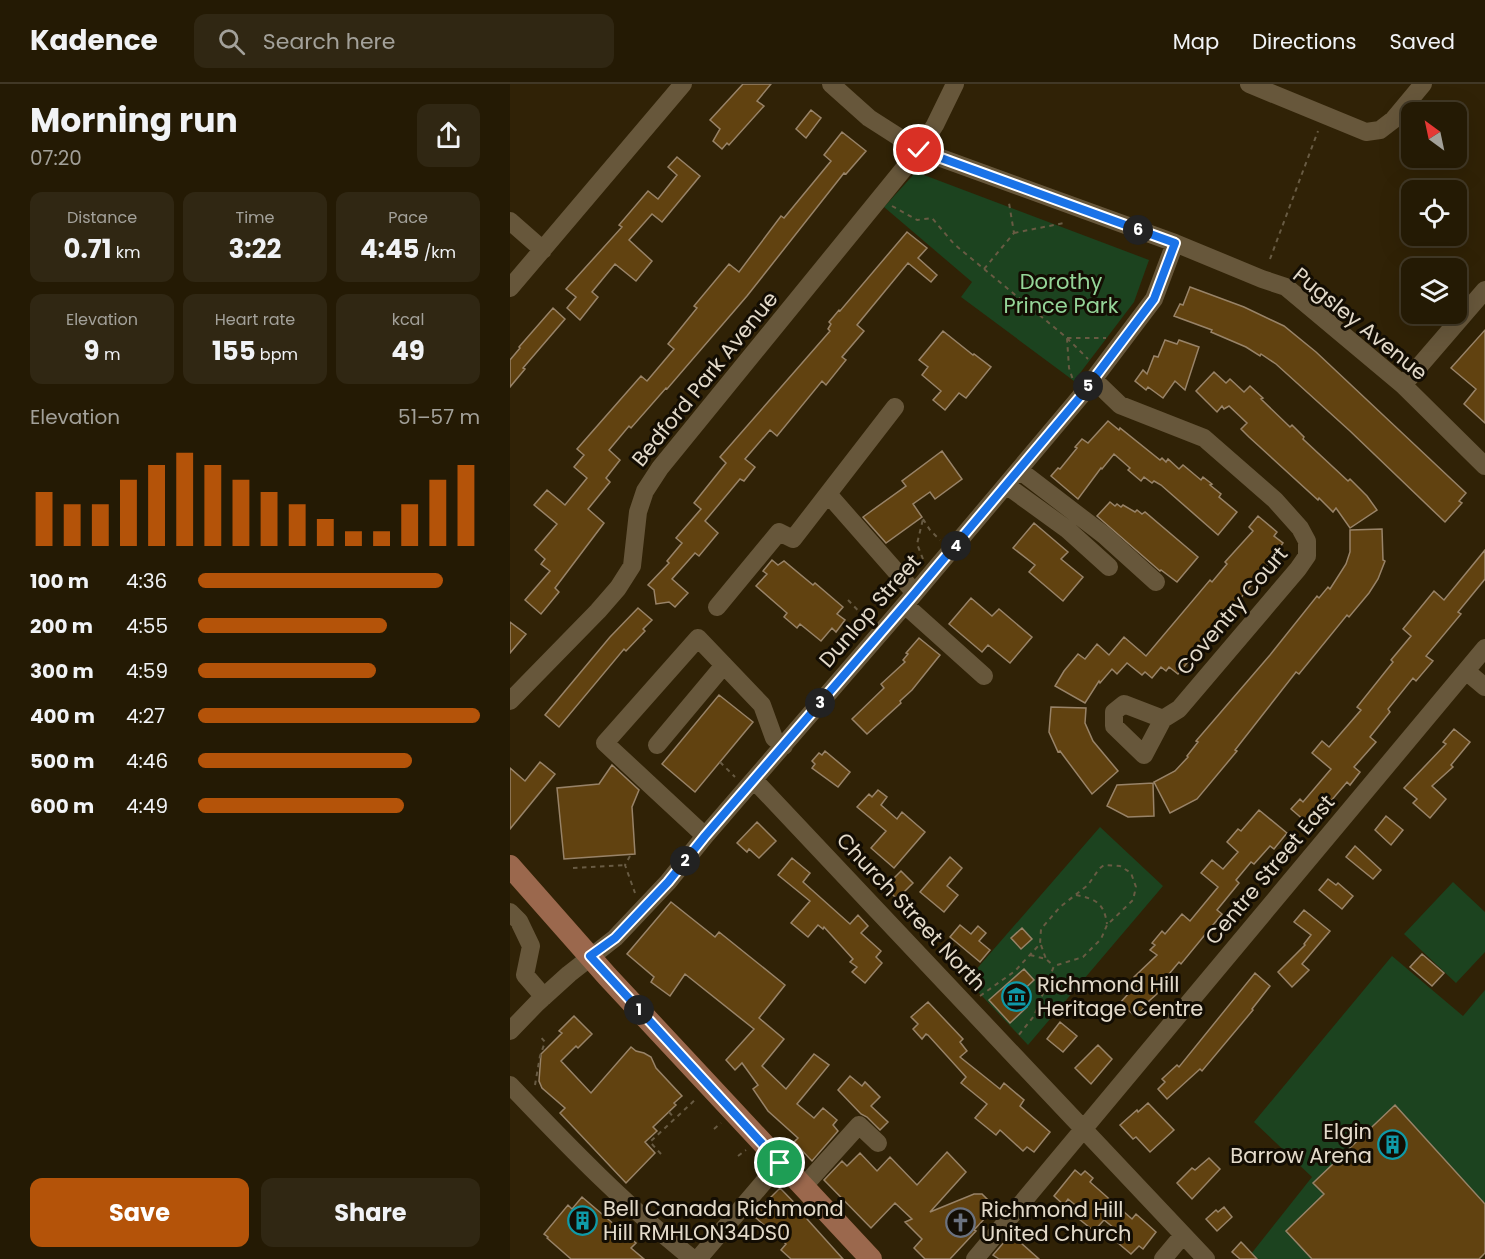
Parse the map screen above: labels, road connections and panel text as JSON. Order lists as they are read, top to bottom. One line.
{"streets":{"street":["Pugsley Avenue","Bedford Park Avenue","Dunlop Street","Coventry Court","Centre Street East","Church Street North"]},"crossings":[["Pugsley Avenue","Bedford Park Avenue"],["Pugsley Avenue","Dunlop Street"],["Dunlop Street","Coventry Court"],["Dunlop Street","Church Street North"],["Centre Street East","Church Street North"]],"parks":["Dorothy Prince Park"],"places":{"museum":["Richmond Hill Heritage Centre"],"building":["Elgin Barrow Arena","Bell Canada Richmond Hill RMHLON34DS0"],"church":["Richmond Hill United Church"]},"north":"top left","page":{"header":"Kadence","search":"Search here","nav":["Map","Directions","Saved"],"heading":["Morning run","07:20"],"stats":[["Distance","0.71 km"],["Time","3:22"],["Pace","4:45 /km"],["Elevation","9 m"],["Heart rate","155 bpm"],["kcal","49"]],"pins":["6","5","4","3","2","1"],"chart":["Elevation","51–57 m"],"list":[{"name":"100 m","note":"4:36"},{"name":"200 m","note":"4:55"},{"name":"300 m","note":"4:59"},{"name":"400 m","note":"4:27"},{"name":"500 m","note":"4:46"},{"name":"600 m","note":"4:49"}],"buttons":["Save","Share"]}}
